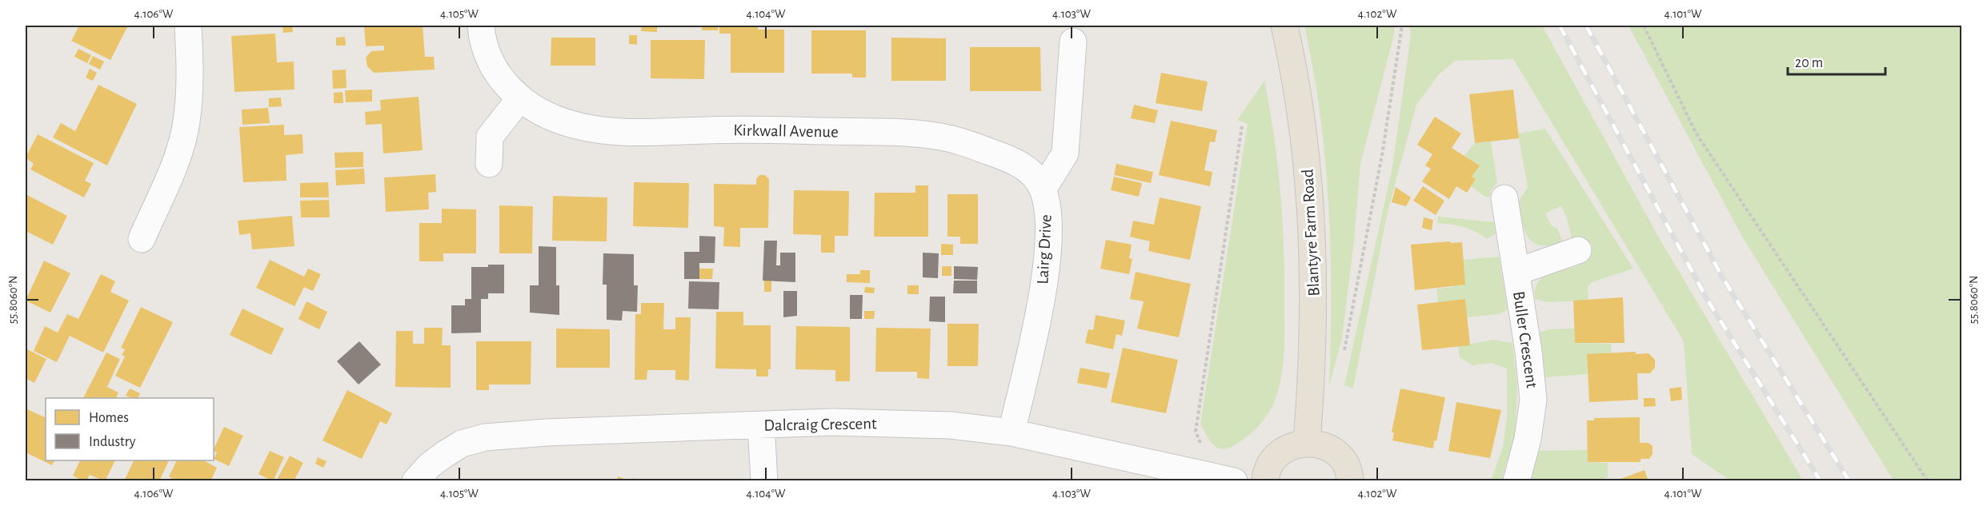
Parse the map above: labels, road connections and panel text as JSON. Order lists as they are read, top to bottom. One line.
{"streets":{"main road":["Blantyre Farm Road"],"street":["Kirkwall Avenue","Lairg Drive","Buller Crescent","Dalcraig Crescent"]},"crossings":[["Kirkwall Avenue","Lairg Drive"],["Lairg Drive","Dalcraig Crescent"]],"legend":["Homes","Industry"],"scale_bar":"20 m","coordinates":["4.106°W","4.105°W","4.104°W","4.103°W","4.102°W","4.101°W","55.8060°N"]}
